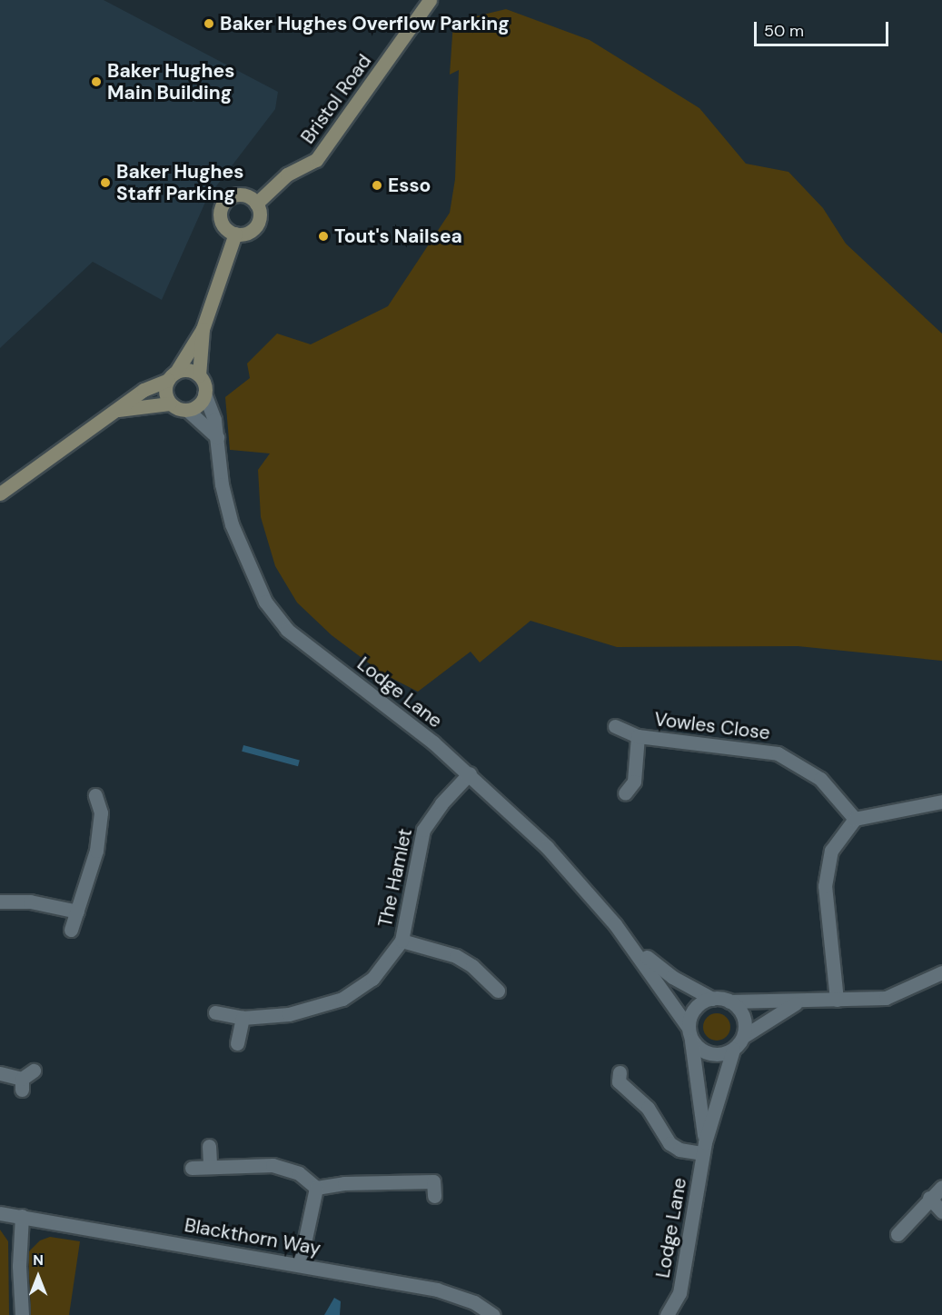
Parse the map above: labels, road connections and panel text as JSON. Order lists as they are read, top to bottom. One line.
{"streets":{"main road":["Bristol Road"],"street":["Lodge Lane","Vowles Close","The Hamlet","Blackthorn Way"]},"crossings":[["Lodge Lane","The Hamlet"]],"places":["Baker Hughes Overflow Parking","Baker Hughes Main Building","Baker Hughes Staff Parking","Esso","Tout's Nailsea"],"scale_bar":"50 m","north":"top"}
